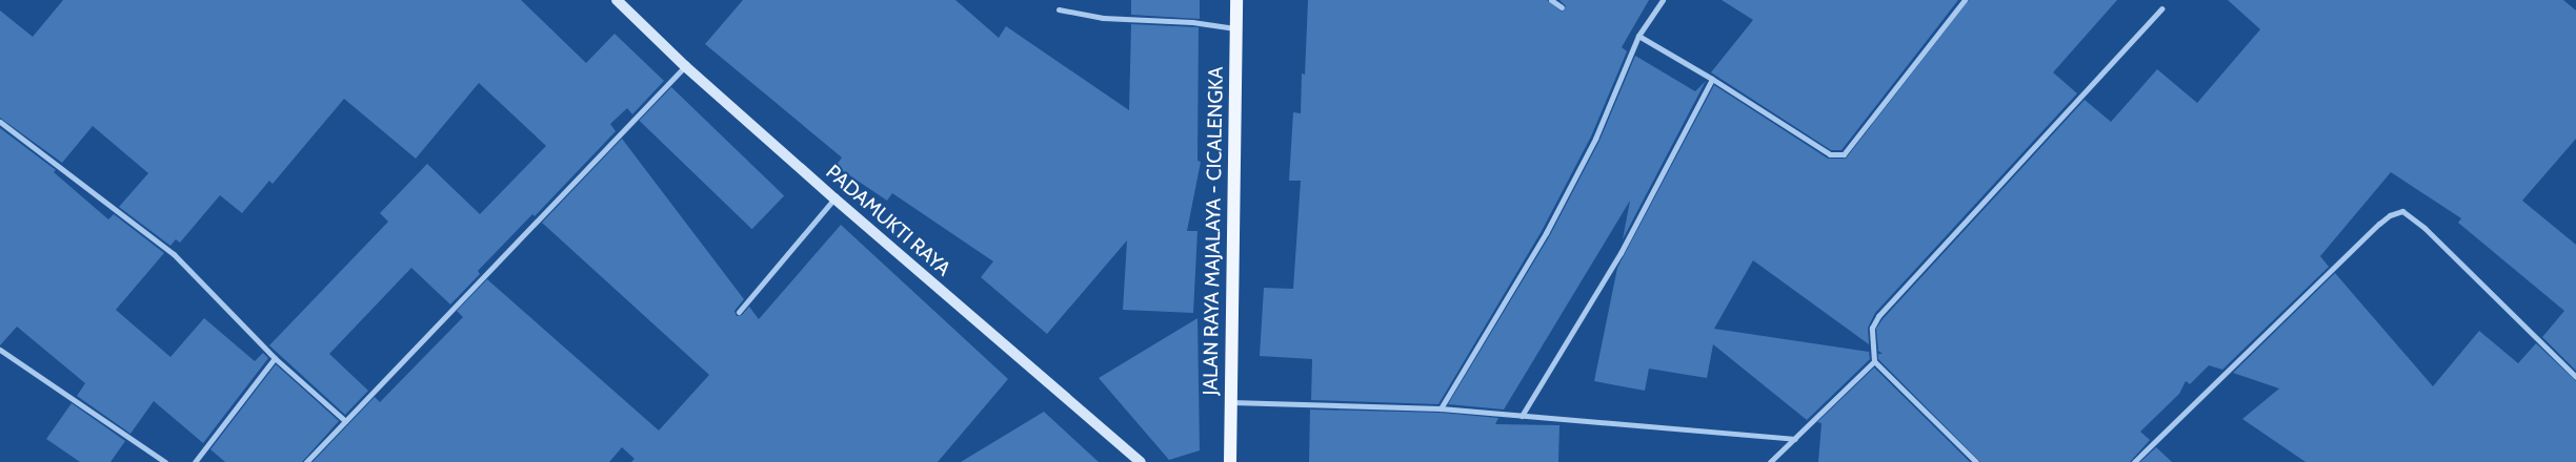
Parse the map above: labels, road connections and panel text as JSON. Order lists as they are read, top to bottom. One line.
{"streets":{"main road":["JALAN RAYA MAJALAYA - CICALENGKA"],"street":["PADAMUKTI RAYA"]}}
